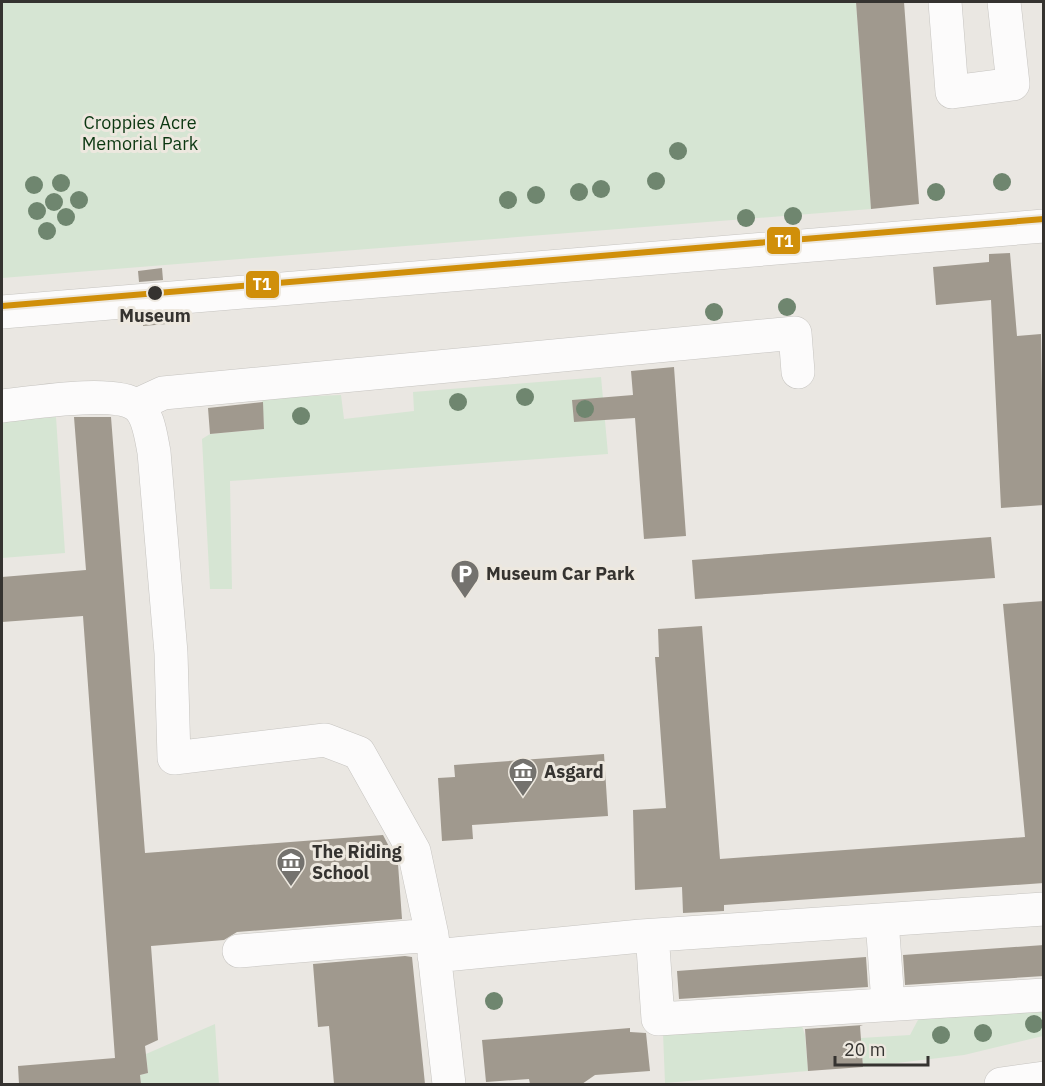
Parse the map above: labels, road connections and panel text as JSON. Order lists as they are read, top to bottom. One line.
{"parks":["Croppies Acre Memorial Park"],"places":{"other":["Museum"],"parking":["Museum Car Park"],"museum":["Asgard","The Riding School"]},"lines":["transit line T1"],"scale_bar":"20 m"}
